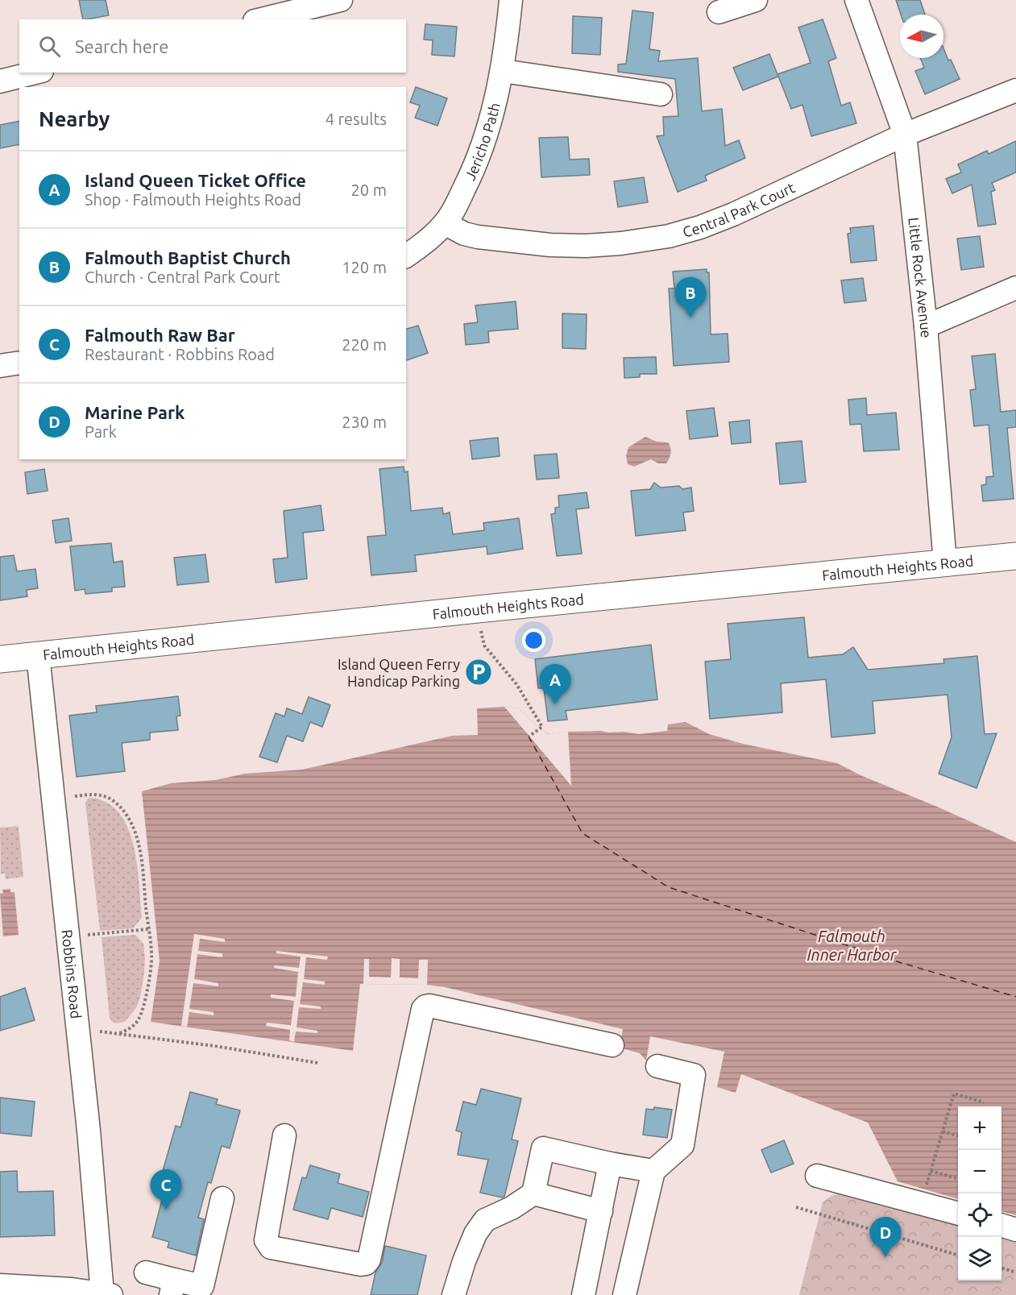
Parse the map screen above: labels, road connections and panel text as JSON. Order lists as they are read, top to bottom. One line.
{"streets":{"main road":["Falmouth Heights Road"],"street":["Jericho Path","Central Park Court","Little Rock Avenue","Robbins Road"]},"crossings":[["Jericho Path","Central Park Court"],["Central Park Court","Little Rock Avenue"],["Little Rock Avenue","Falmouth Heights Road"],["Falmouth Heights Road","Robbins Road"]],"water":["Falmouth Inner Harbor"],"places":{"parking":["Island Queen Ferry Handicap Parking"]},"north":"left","page":{"search":"Search here","heading":["Nearby","4 results"],"list":[{"mark":"A","name":"Island Queen Ticket Office","note":"Shop · Falmouth Heights Road","value":"20 m"},{"mark":"B","name":"Falmouth Baptist Church","note":"Church · Central Park Court","value":"120 m"},{"mark":"C","name":"Falmouth Raw Bar","note":"Restaurant · Robbins Road","value":"220 m"},{"mark":"D","name":"Marine Park","note":"Park","value":"230 m"}],"pins":["B","A","C","D"],"map_buttons":["+","−"]}}
